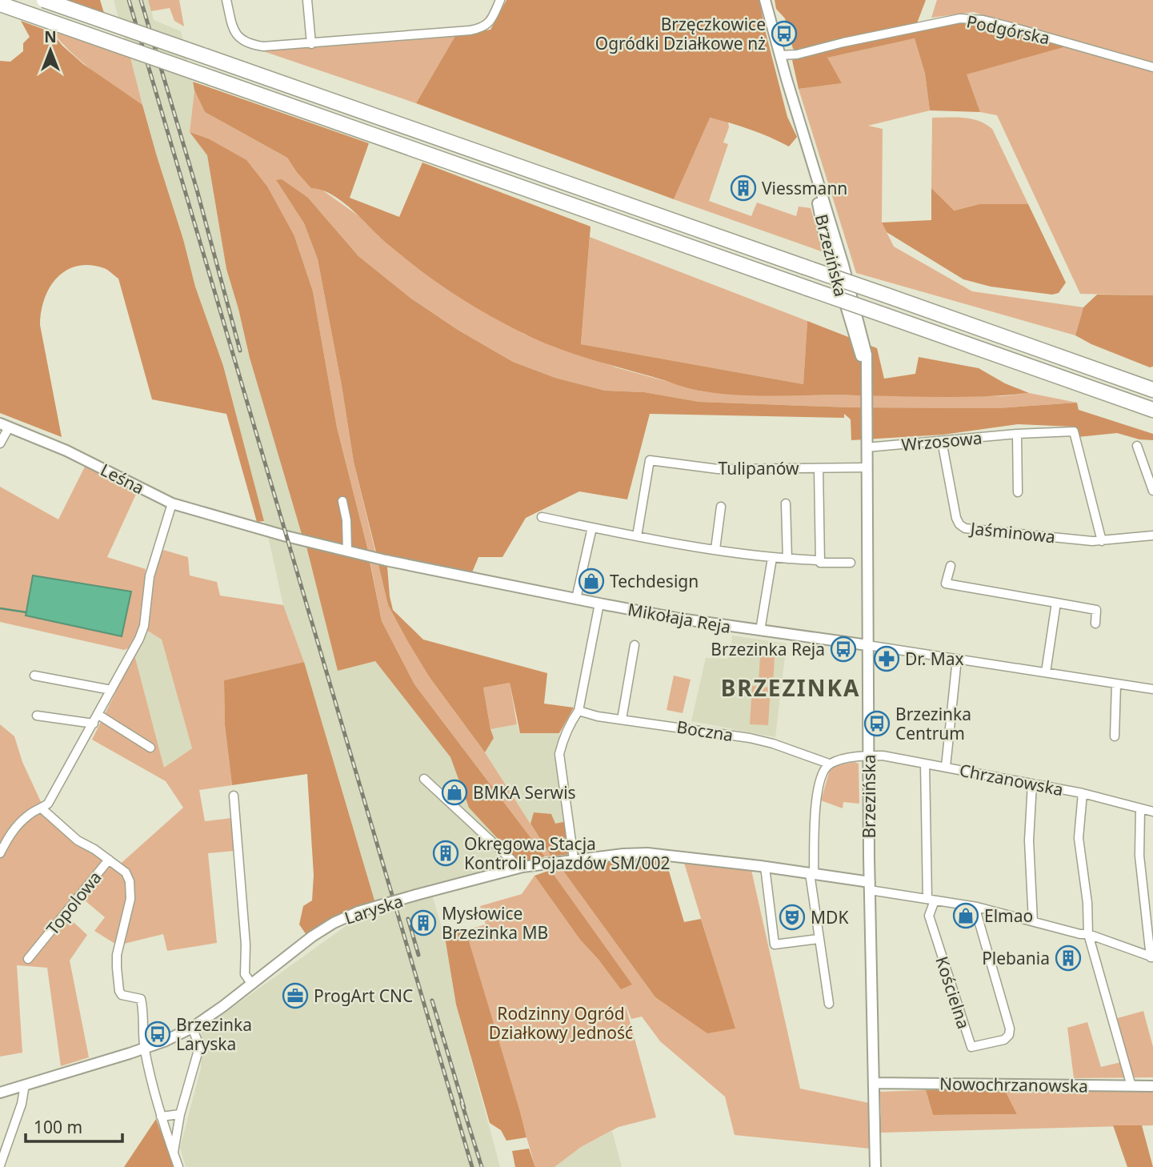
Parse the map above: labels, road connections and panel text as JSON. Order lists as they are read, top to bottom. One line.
{"streets":{"street":["Podgórska","Brzezińska","Wrzosowa","Tulipanów","Leśna","Jaśminowa","Mikołaja Reja","Boczna","Chrzanowska","Topolowa","Laryska","Kościelna","Nowochrzanowska"]},"crossings":[["Podgórska","Brzezińska"],["Brzezińska","Wrzosowa"],["Brzezińska","Tulipanów"],["Brzezińska","Mikołaja Reja"],["Brzezińska","Chrzanowska"],["Brzezińska","Laryska"],["Brzezińska","Nowochrzanowska"],["Wrzosowa","Jaśminowa"],["Leśna","Mikołaja Reja"],["Mikołaja Reja","Boczna"],["Boczna","Chrzanowska"]],"districts":["BRZEZINKA"],"parks":["Rodzinny Ogród Działkowy Jedność"],"places":{"bus stop":["Brzęczkowice Ogródki Działkowe nż","Brzezinka Reja","Brzezinka Centrum","Brzezinka Laryska"],"building":["Viessmann","Okręgowa Stacja Kontroli Pojazdów SM/002","Mysłowice Brzezinka MB","Plebania"],"shop":["Techdesign","BMKA Serwis","Elmao"],"pharmacy":["Dr. Max"],"theatre":["MDK"],"office":["ProgArt CNC"]},"scale_bar":"100 m","north":"top"}
